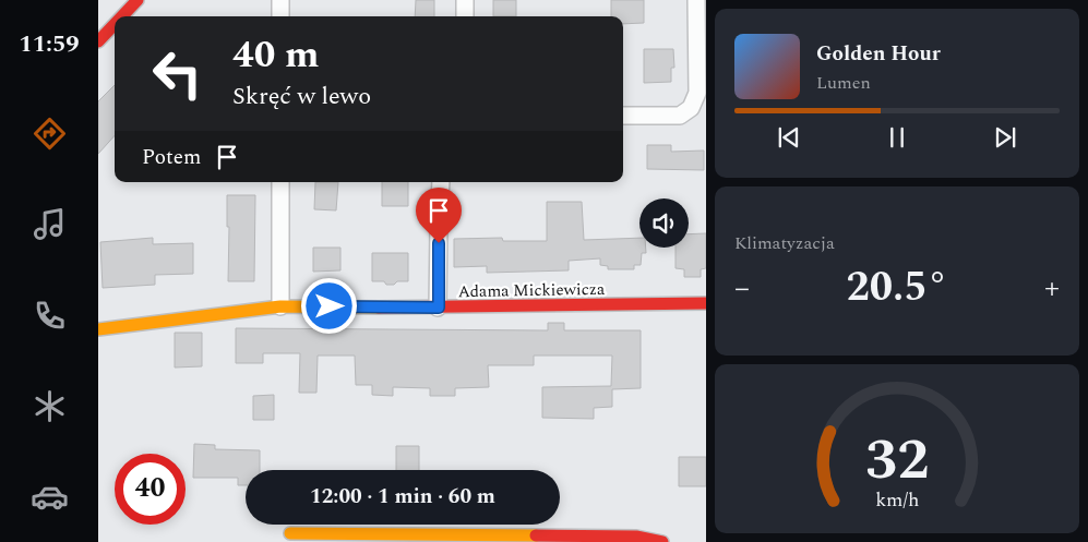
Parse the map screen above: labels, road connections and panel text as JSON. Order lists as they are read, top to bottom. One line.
{"streets":{"street":["Adama Mickiewicza"]},"page":{"tabs":"11:59","turn":["40 m","Skręć w lewo"],"song":["Golden Hour","Lumen"],"then":"Potem","tile":"Klimatyzacja","heat":["−","20.5°","+"],"limit":"40","trip":"12:00 · 1 min · 60 m","gauge":["32","km/h"]}}
